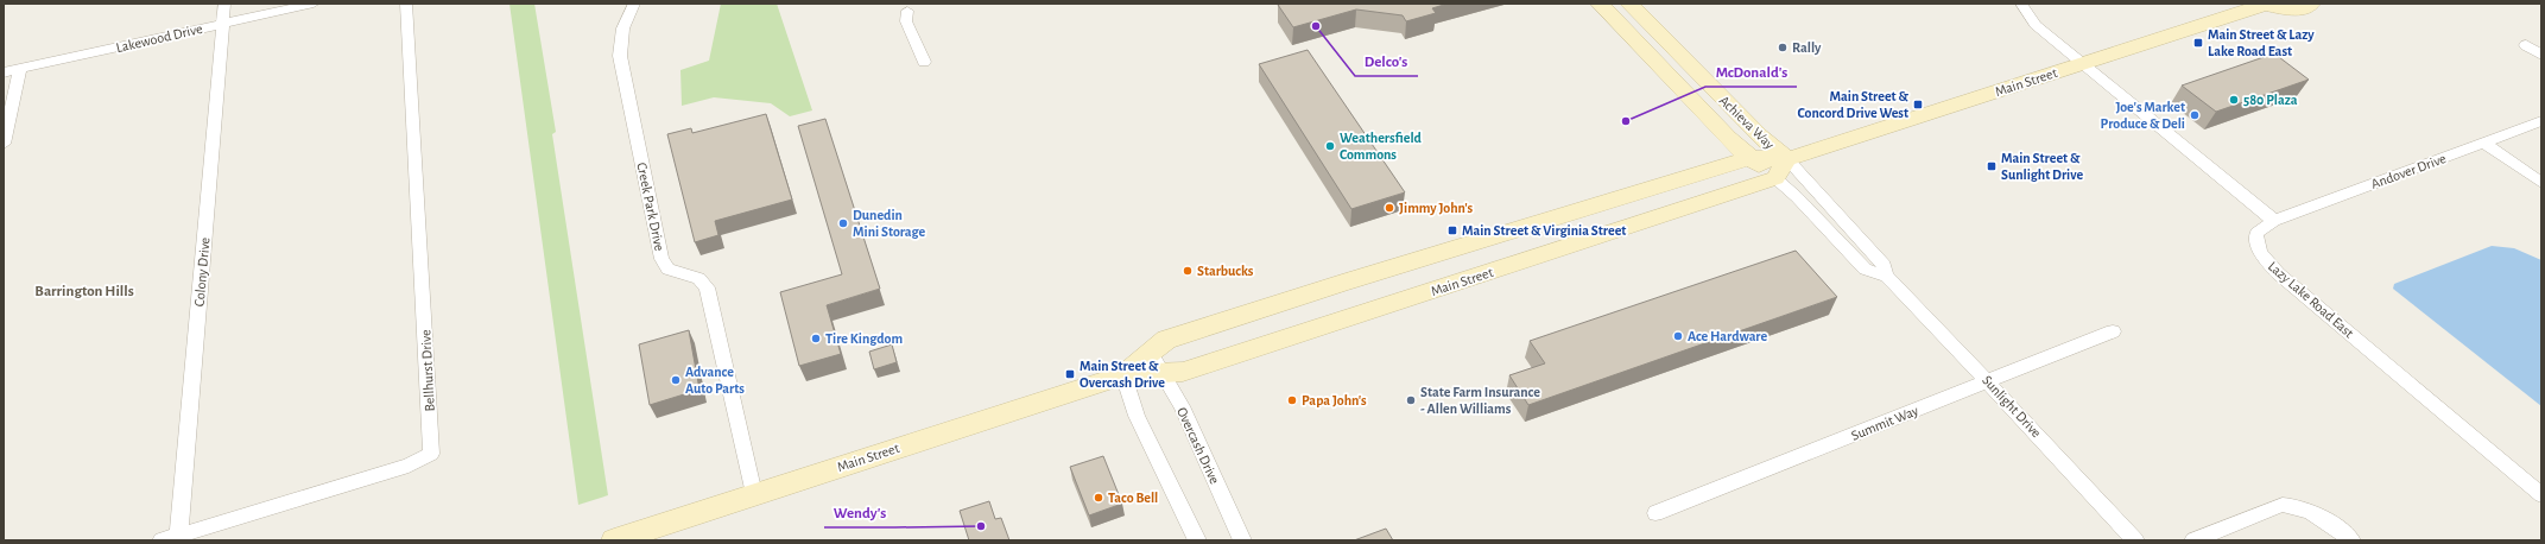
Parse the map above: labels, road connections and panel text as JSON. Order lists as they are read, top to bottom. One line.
{"streets":{"main road":["Main Street","Achieva Way"],"street":["Lakewood Drive","Andover Drive","Creek Park Drive","Colony Drive","Lazy Lake Road East","Bellhurst Drive","Sunlight Drive","Summit Way","Overcash Drive"]},"crossings":[["Lakewood Drive","Colony Drive"],["Main Street","Achieva Way"],["Main Street","Creek Park Drive"],["Main Street","Sunlight Drive"],["Main Street","Overcash Drive"],["Achieva Way","Sunlight Drive"],["Andover Drive","Lazy Lake Road East"],["Colony Drive","Bellhurst Drive"],["Sunlight Drive","Summit Way"]],"districts":["Barrington Hills"],"places":{"other":["Delco's","Rally","580 Plaza","Joe's Market Produce & Deli","McDonald's","Weathersfield Commons","Jimmy John's","Dunedin Mini Storage","Starbucks","Ace Hardware","Tire Kingdom","Advance Auto Parts","Papa John's","State Farm Insurance - Allen Williams","Taco Bell","Wendy's"],"transit":["Main Street & Lazy Lake Road East","Main Street & Concord Drive West","Main Street & Sunlight Drive","Main Street & Virginia Street","Main Street & Overcash Drive"]}}
